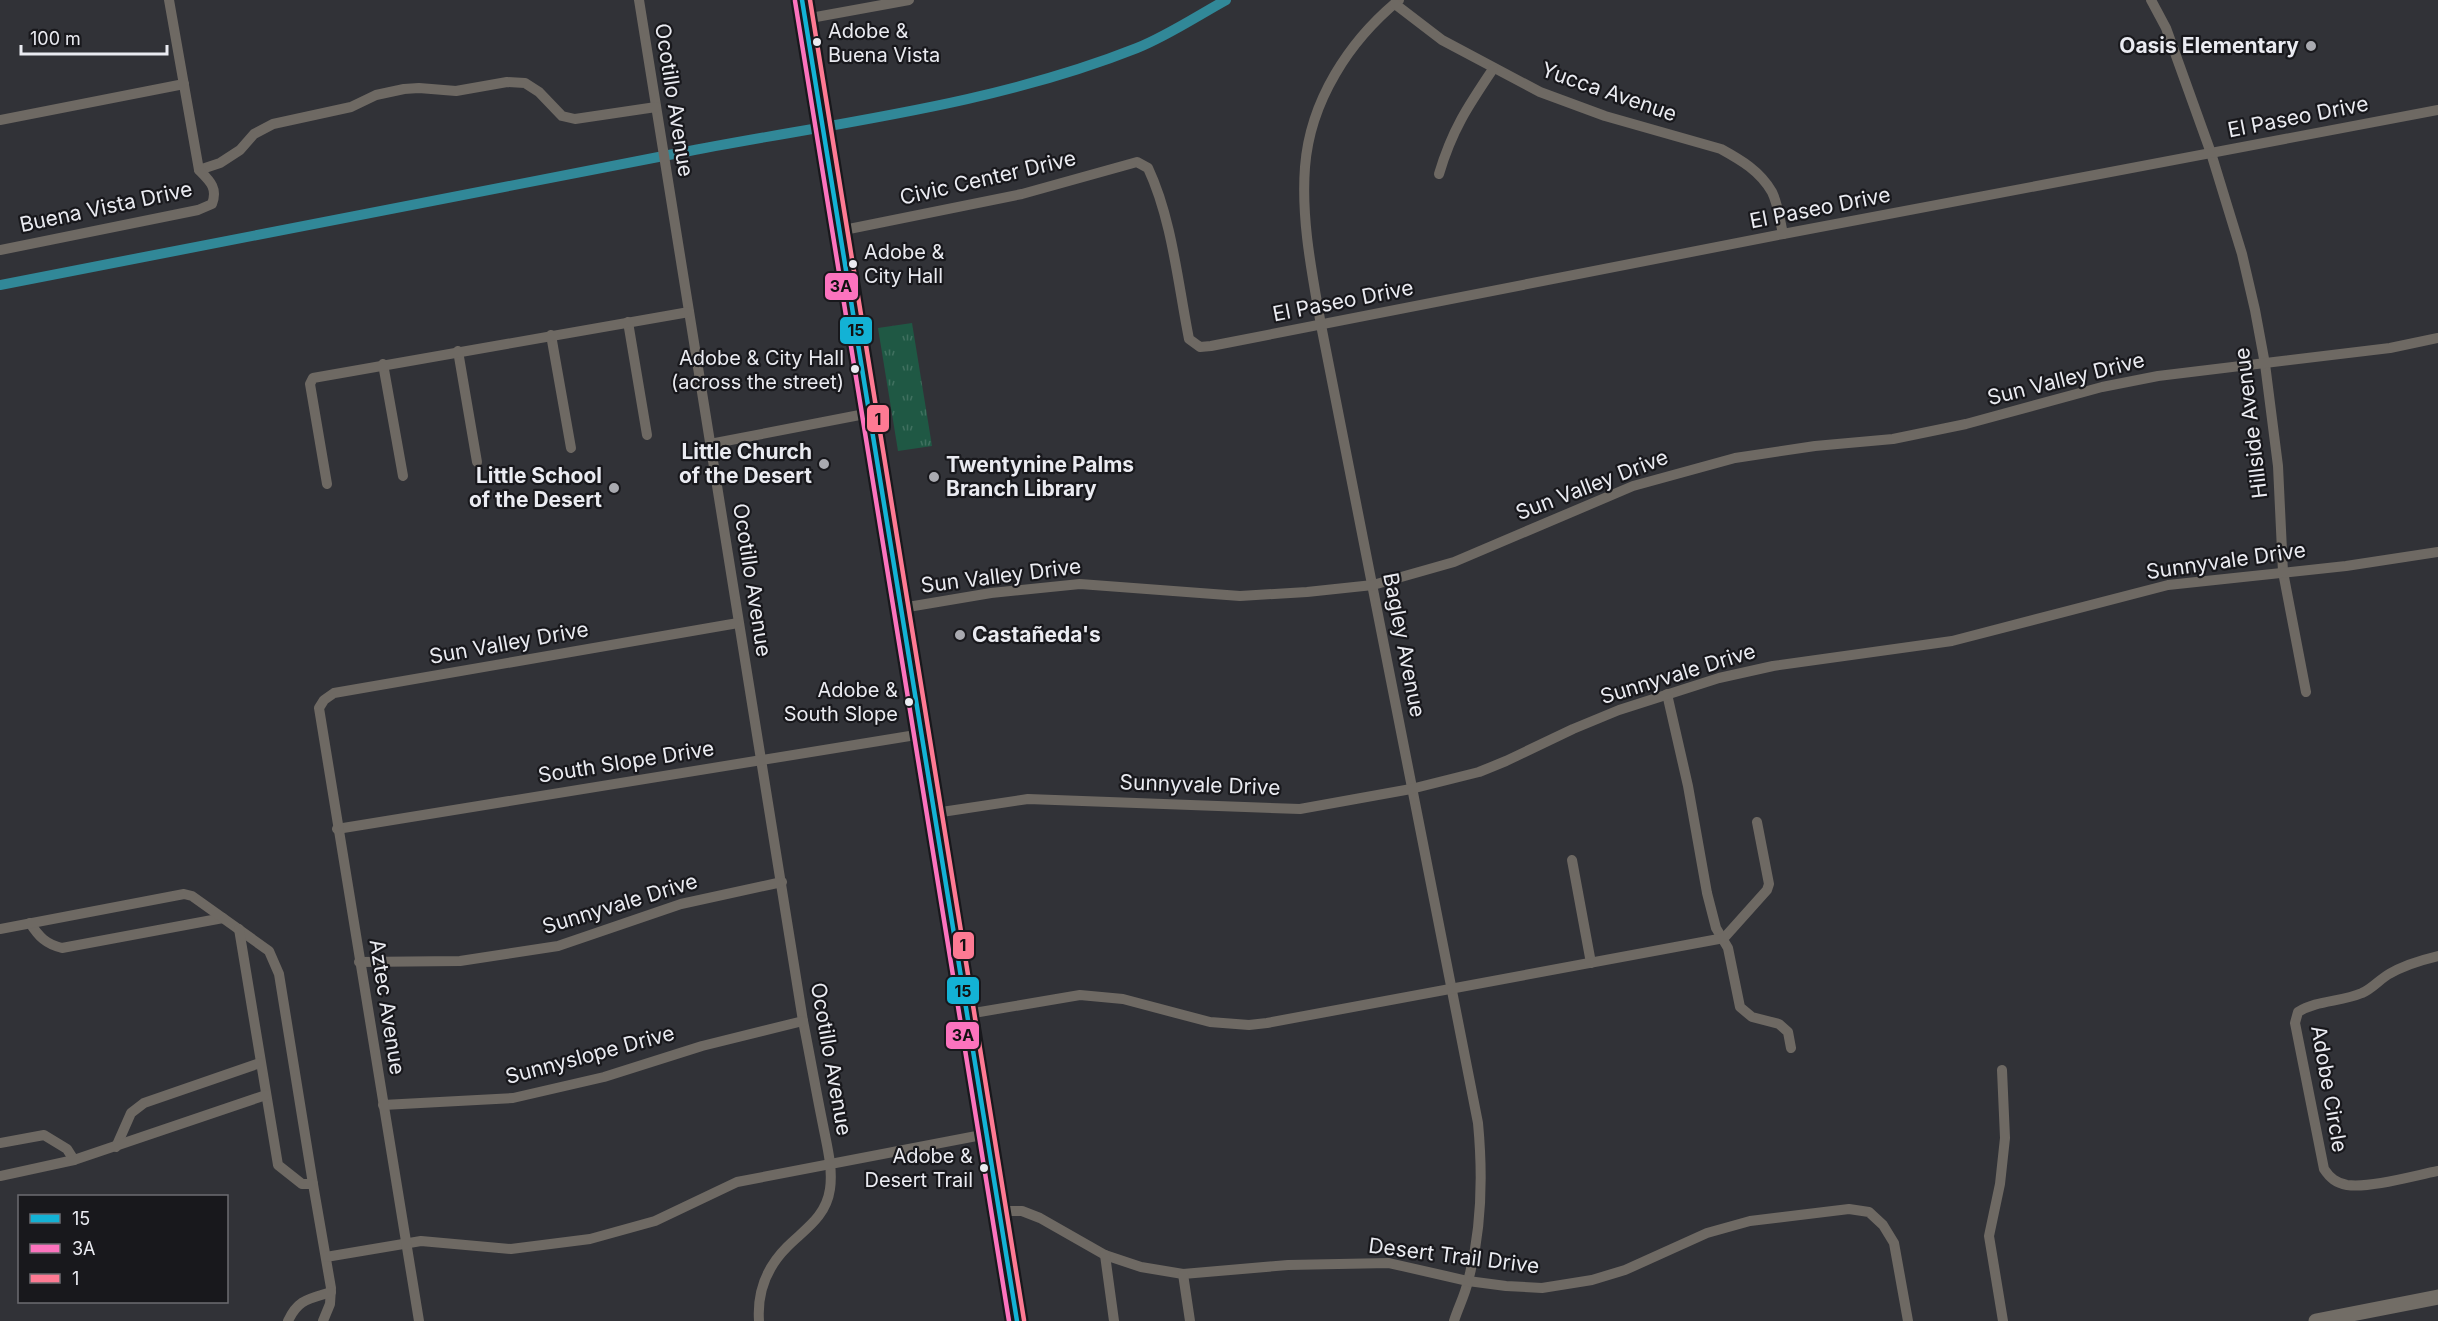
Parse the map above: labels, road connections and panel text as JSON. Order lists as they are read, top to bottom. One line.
{"streets":{"street":["Yucca Avenue","Ocotillo Avenue","El Paseo Drive","Civic Center Drive","Buena Vista Drive","Sun Valley Drive","Hillside Avenue","Sunnyvale Drive","Bagley Avenue","South Slope Drive","Aztec Avenue","Sunnyslope Drive","Adobe Circle","Desert Trail Drive"]},"crossings":[["Yucca Avenue","El Paseo Drive"],["Yucca Avenue","Bagley Avenue"],["Ocotillo Avenue","Sun Valley Drive"],["Ocotillo Avenue","Sunnyvale Drive"],["Ocotillo Avenue","South Slope Drive"],["Ocotillo Avenue","Sunnyslope Drive"],["El Paseo Drive","Civic Center Drive"],["El Paseo Drive","Hillside Avenue"],["El Paseo Drive","Bagley Avenue"],["Sun Valley Drive","Hillside Avenue"],["Sun Valley Drive","Bagley Avenue"],["Sun Valley Drive","Aztec Avenue"],["Hillside Avenue","Sunnyvale Drive"],["Sunnyvale Drive","Bagley Avenue"],["Sunnyvale Drive","Aztec Avenue"],["Bagley Avenue","Desert Trail Drive"],["South Slope Drive","Aztec Avenue"],["Aztec Avenue","Sunnyslope Drive"]],"places":["Adobe & Buena Vista","Oasis Elementary","Adobe & City Hall","Adobe & City Hall (across the street)","Little Church of the Desert","Twentynine Palms Branch Library","Little School of the Desert","Castañeda's","Adobe & South Slope","Adobe & Desert Trail"],"lines":["transit line 15","transit line 1","transit line 3A"],"legend":["15","3A","1"],"scale_bar":"100 m"}
